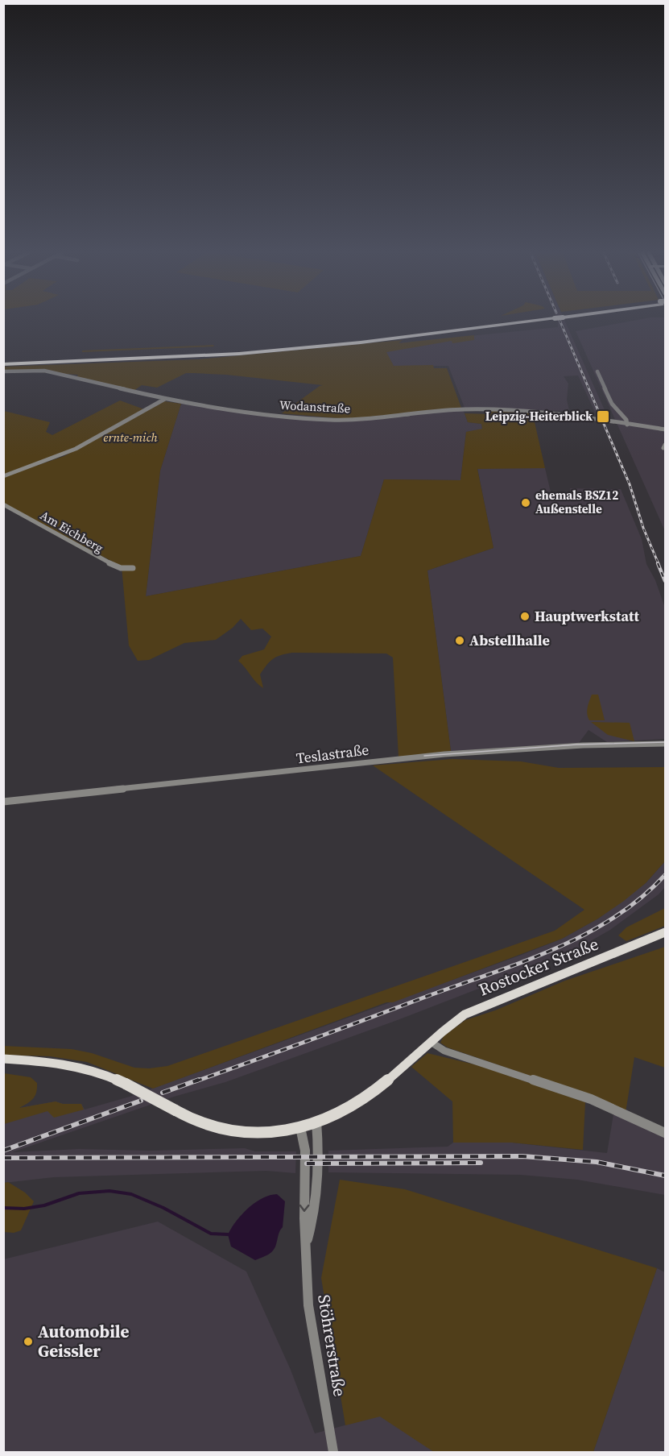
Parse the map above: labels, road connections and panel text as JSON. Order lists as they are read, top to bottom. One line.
{"streets":{"main road":["Rostocker Straße"],"street":["Wodanstraße","Am Eichberg","Teslastraße","Stöhrerstraße"]},"crossings":[["Rostocker Straße","Stöhrerstraße"]],"parks":["ernte-mich"],"places":{"transit":["Leipzig-Heiterblick"],"other":["ehemals BSZ12 Außenstelle","Hauptwerkstatt","Abstellhalle","Automobile Geissler"]}}
